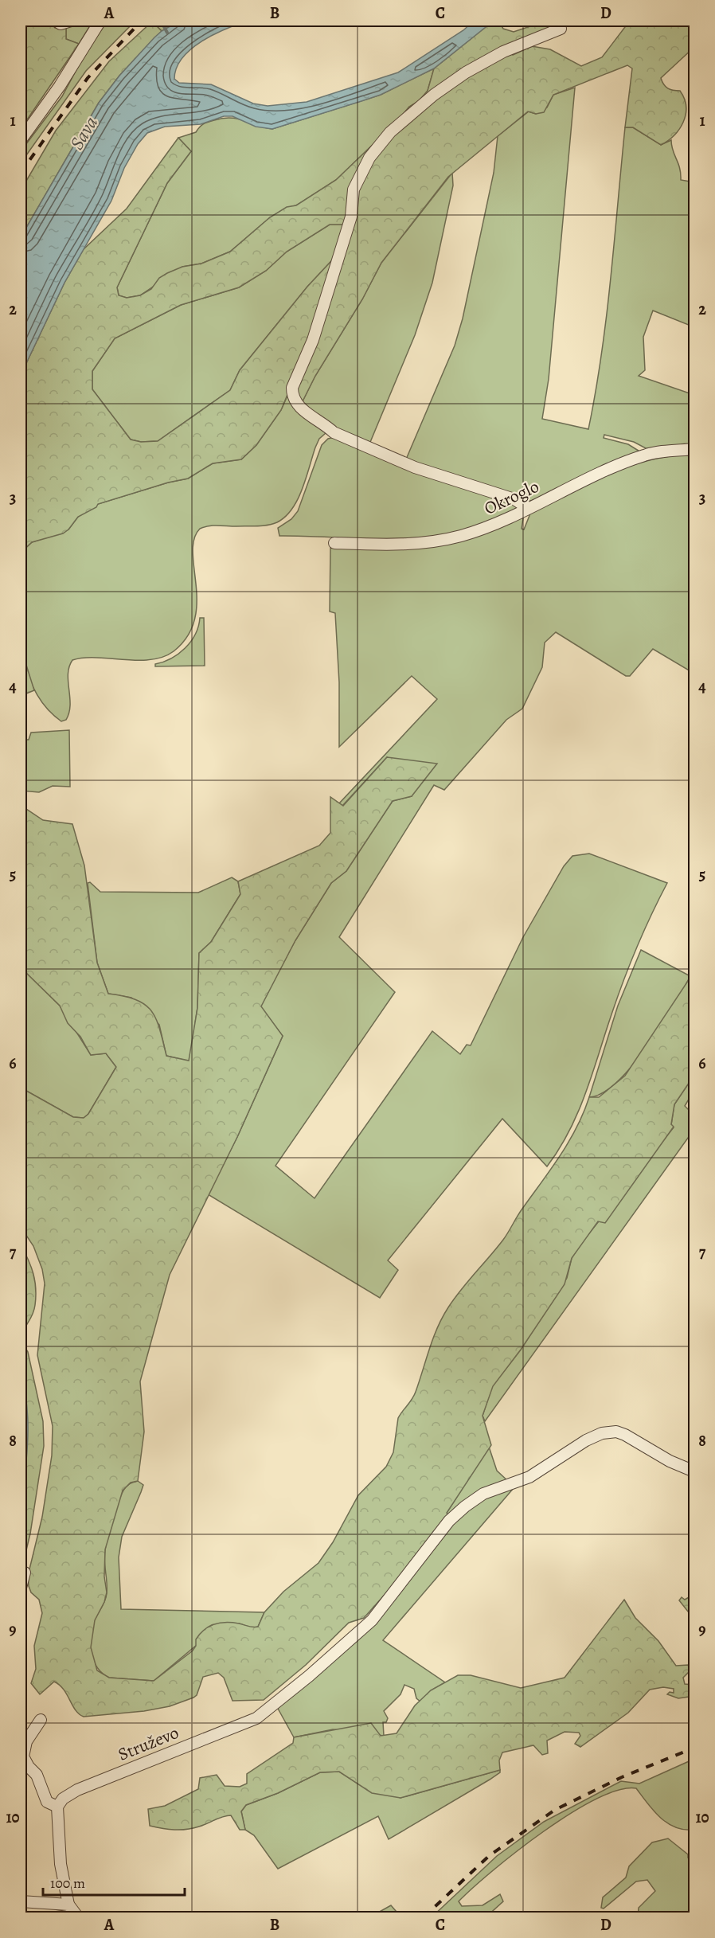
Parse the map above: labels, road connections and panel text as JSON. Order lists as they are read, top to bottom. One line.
{"streets":{"street":["Okroglo","Struževo"]},"water":["Sava"],"scale_bar":"100 m","grid":{"columns":["A","B","C","D"],"rows":["1","2","3","4","5","6","7","8","9","10"]}}
